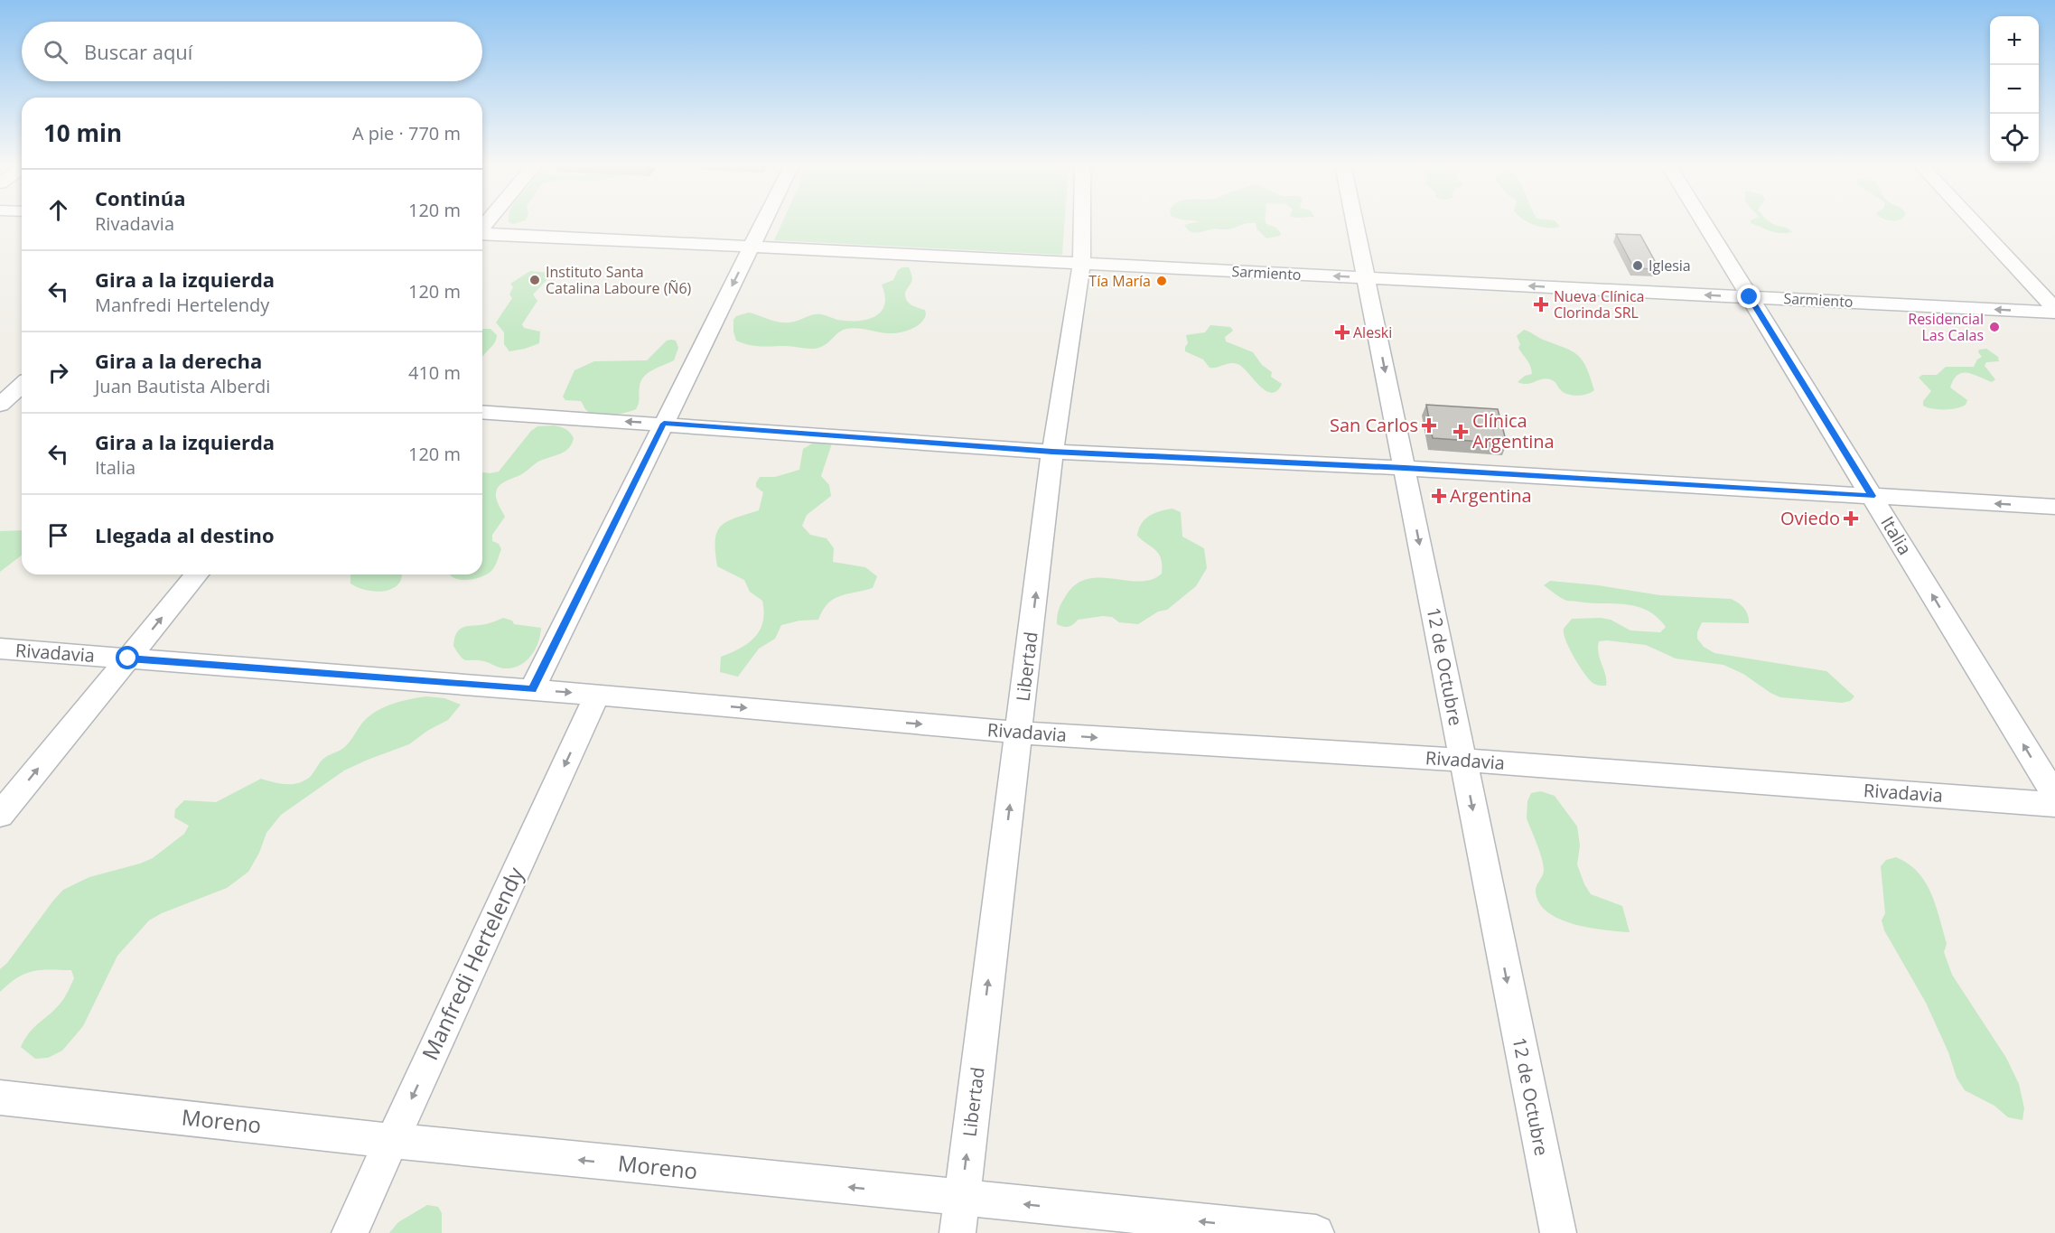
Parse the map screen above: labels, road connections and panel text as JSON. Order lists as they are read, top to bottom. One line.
{"streets":{"street":["Sarmiento","Italia","Rivadavia","Libertad","12 de Octubre","Manfredi Hertelendy","Moreno"]},"crossings":[["Sarmiento","Italia"],["Sarmiento","Libertad"],["Sarmiento","12 de Octubre"],["Rivadavia","Libertad"],["Rivadavia","12 de Octubre"],["Rivadavia","Manfredi Hertelendy"],["Libertad","Moreno"],["Manfredi Hertelendy","Moreno"]],"one_way":["Italia","Rivadavia","Libertad","12 de Octubre","Manfredi Hertelendy","Moreno"],"places":{"other":["Iglesia","Instituto Santa Catalina Laboure (Ñ6)","Tía María","Residencial Las Calas"],"health":["Nueva Clínica Clorinda SRL","Aleski","San Carlos","Clínica Argentina","Argentina","Oviedo"]},"page":{"map_buttons":["+","−"],"search":"Buscar aquí","heading":["10 min","A pie · 770 m"],"list":[["Continúa","Rivadavia","120 m"],["Gira a la izquierda","Manfredi Hertelendy","120 m"],["Gira a la derecha","Juan Bautista Alberdi","410 m"],["Gira a la izquierda","Italia","120 m"],"Llegada al destino"]}}
